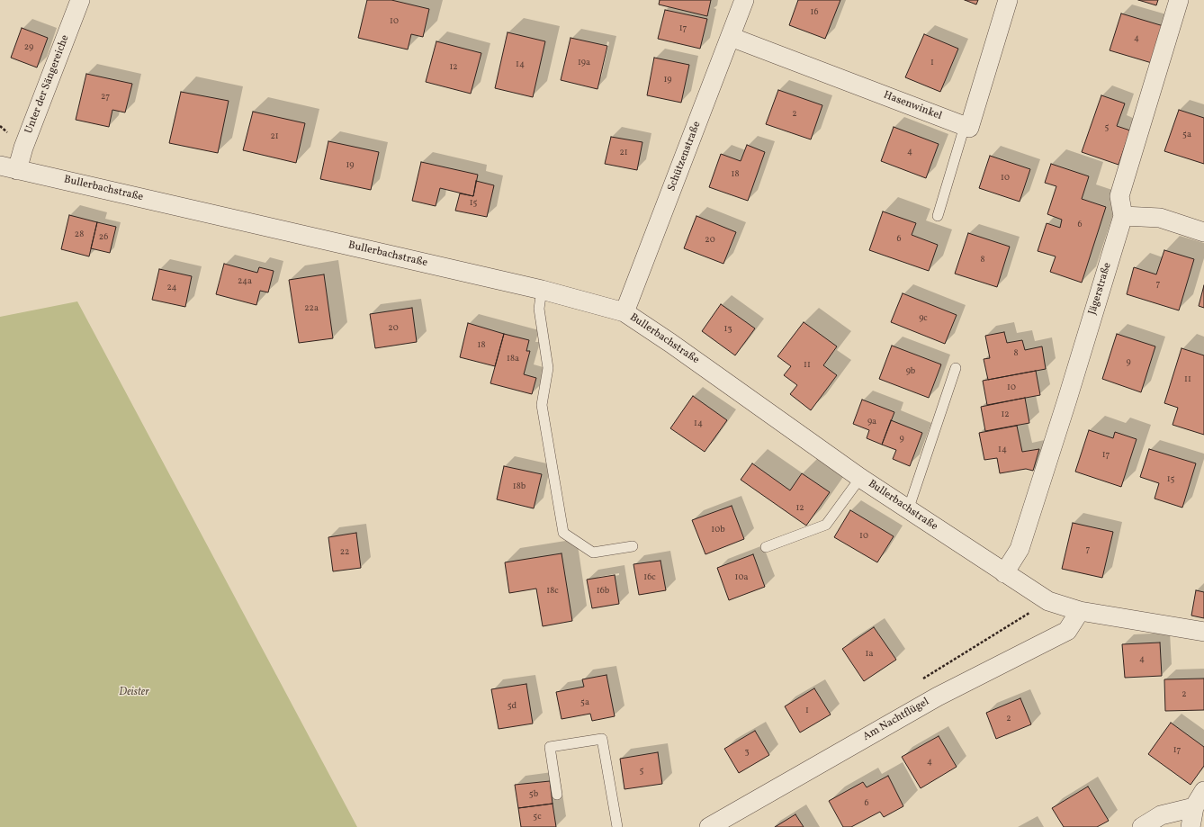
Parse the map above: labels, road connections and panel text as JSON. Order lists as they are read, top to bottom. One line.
{"streets":{"street":["Unter der Sängereiche","Hasenwinkel","Schützenstraße","Bullerbachstraße","Jägerstraße","Am Nachtflügel"]},"crossings":[["Unter der Sängereiche","Bullerbachstraße"],["Hasenwinkel","Schützenstraße"],["Schützenstraße","Bullerbachstraße"],["Bullerbachstraße","Jägerstraße"],["Bullerbachstraße","Am Nachtflügel"]],"parks":["Deister"],"house_numbers":["16","10","17","4","29","19a","1","14","12","19","27","2","5","5a","21","4","21","19","18","10","15","6","28","26","6","20","8","24a","7","24","22a","9c","20","13","18","8","18a","9","11","9b","11","10","12","9a","14","9","14","17","15","18b","12","10b","10","7","22","16c","10a","18c","16b","1a","4","2","5a","5d","1","2","17","3","4","5","5b","6","5c"]}
